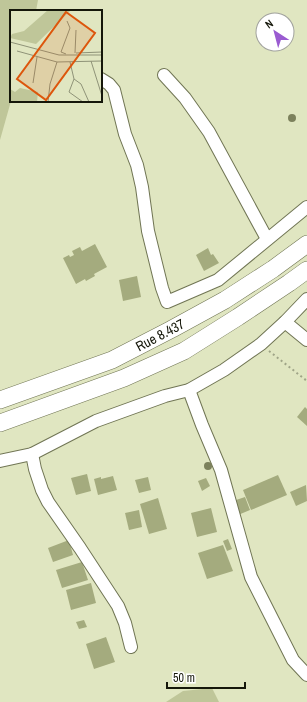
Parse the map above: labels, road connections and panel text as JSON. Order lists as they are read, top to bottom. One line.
{"streets":{"main road":["Rue 8.437"]},"scale_bar":"50 m","north":"top left"}
